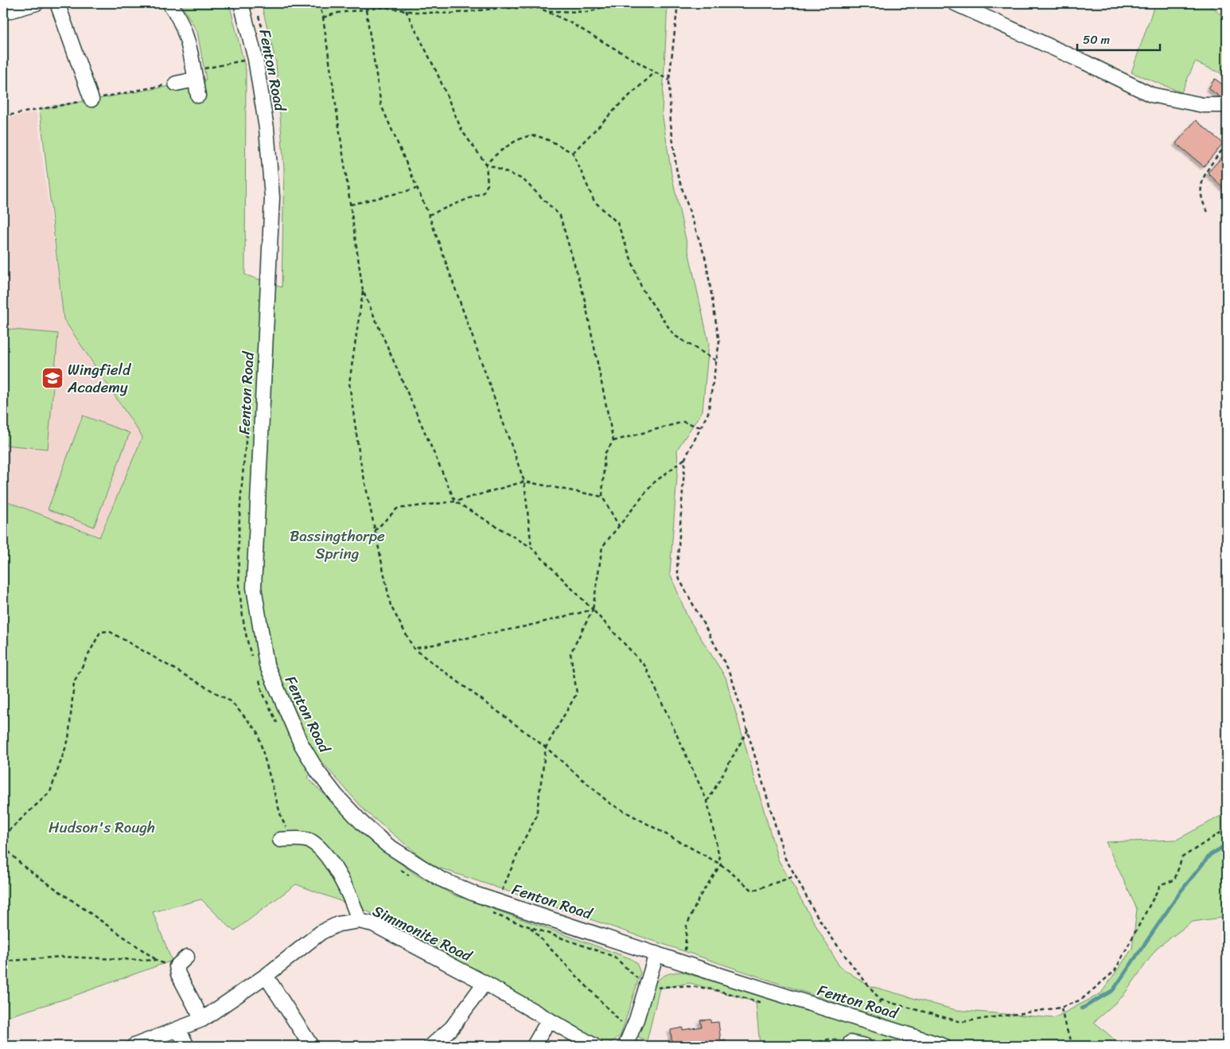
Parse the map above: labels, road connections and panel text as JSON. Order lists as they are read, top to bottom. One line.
{"streets":{"street":["Fenton Road","Simmonite Road"]},"parks":["Bassingthorpe Spring","Hudson's Rough"],"places":{"school or university":["Wingfield Academy"]},"scale_bar":"50 m"}
